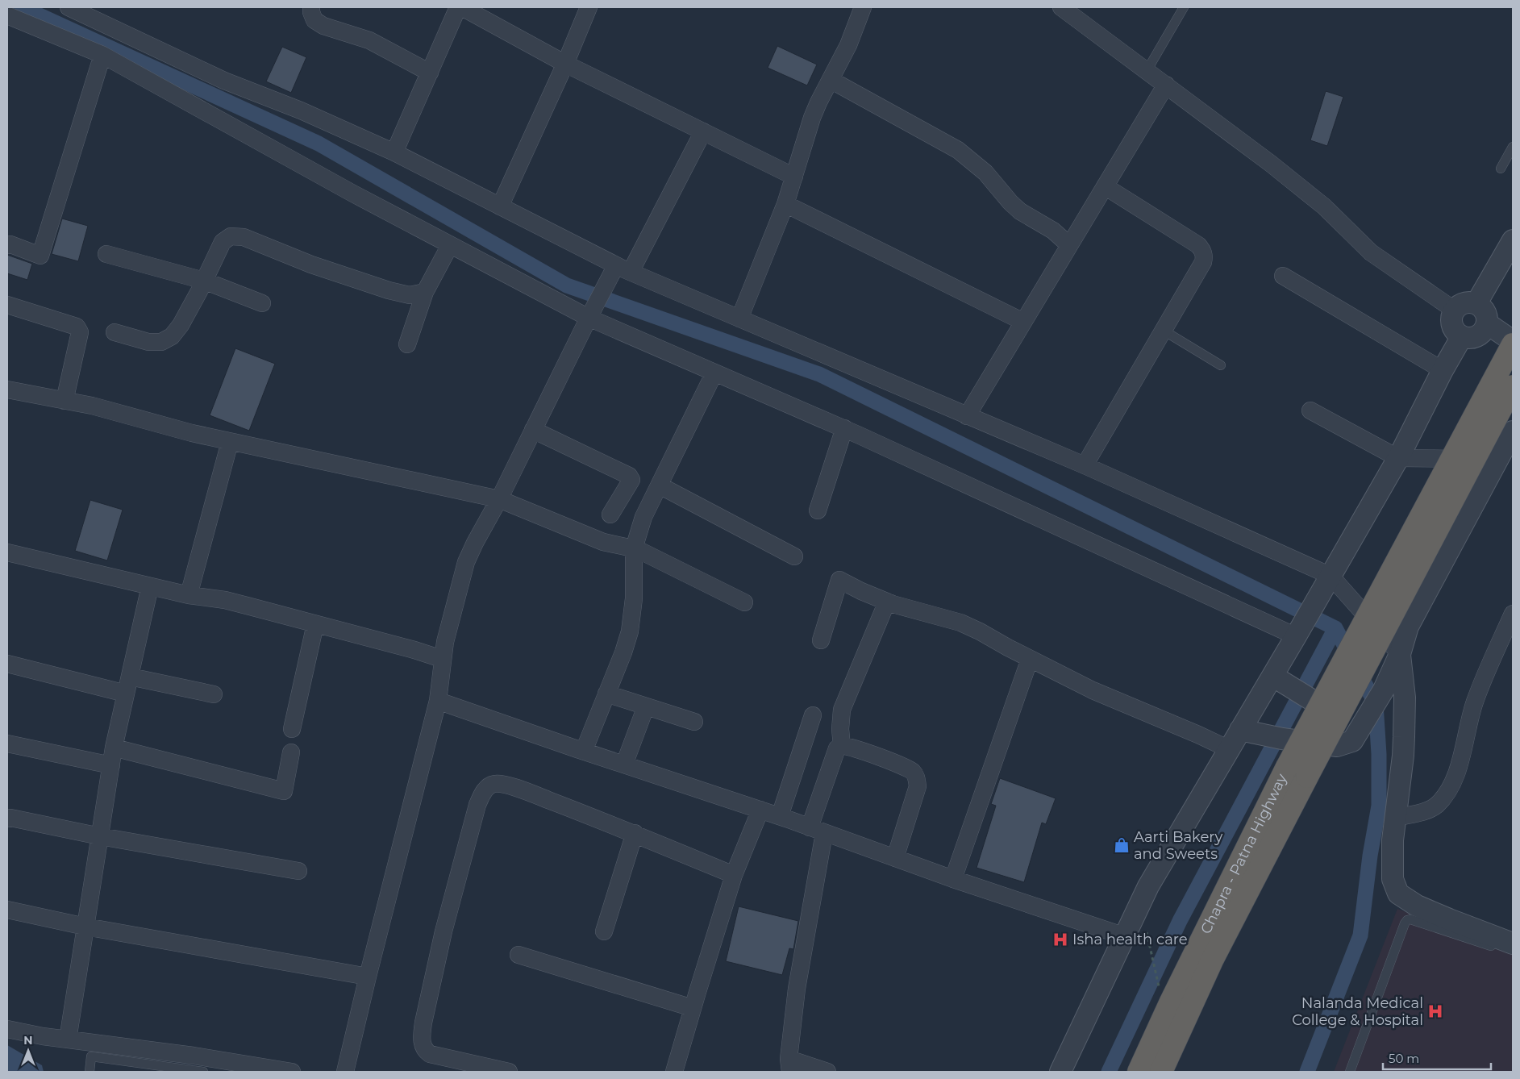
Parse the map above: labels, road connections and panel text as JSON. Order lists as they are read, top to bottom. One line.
{"streets":{"highway":["Chapra - Patna Highway"]},"places":{"shop":["Aarti Bakery and Sweets"],"hospital":["Isha health care","Nalanda Medical College & Hospital"]},"scale_bar":"50 m","north":"top"}
